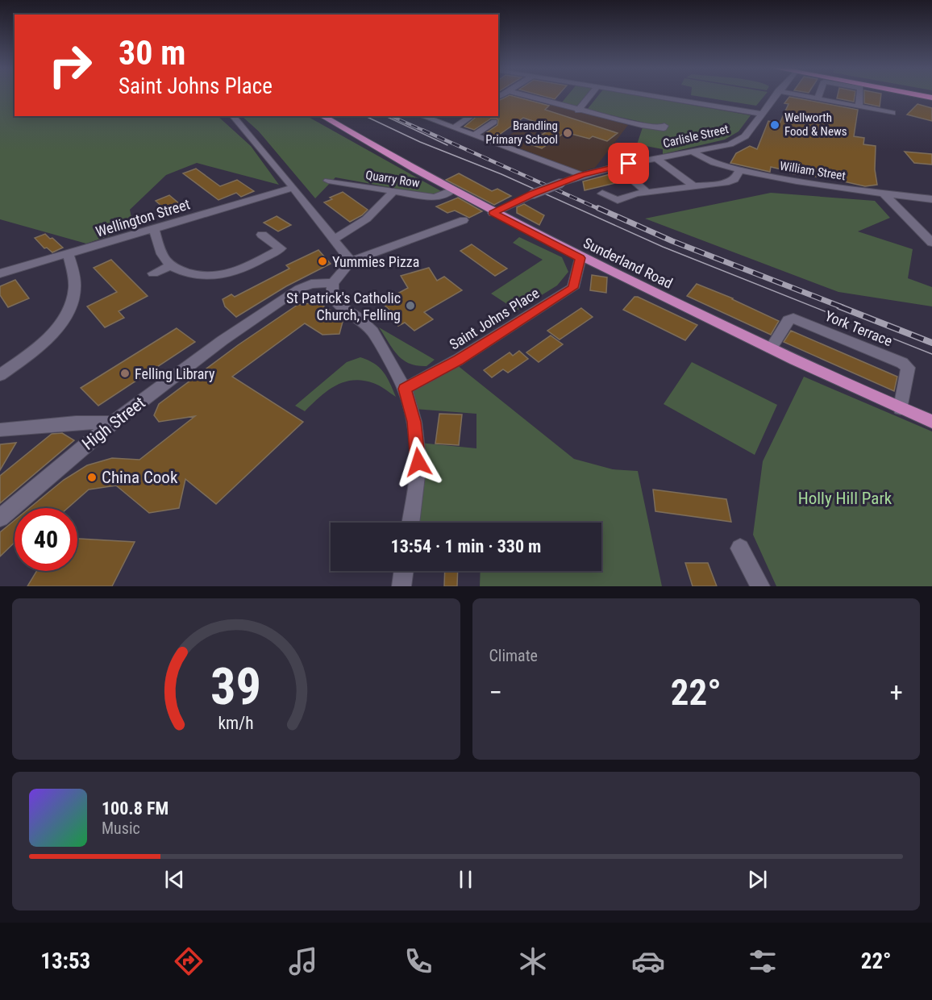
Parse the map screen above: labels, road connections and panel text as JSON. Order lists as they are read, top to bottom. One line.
{"streets":{"main road":["Sunderland Road"],"street":["Carlisle Street","William Street","Quarry Row","Wellington Street","Saint Johns Place","York Terrace","High Street"]},"crossings":[["Carlisle Street","William Street"],["Carlisle Street","Sunderland Road"],["Quarry Row","Sunderland Road"],["Sunderland Road","Saint Johns Place"],["Sunderland Road","York Terrace"]],"parks":["Holly Hill Park"],"places":["Wellworth Food & News","Brandling Primary School","Yummies Pizza","St Patrick's Catholic Church, Felling","Felling Library","China Cook"],"page":{"turn":["30 m","Saint Johns Place"],"limit":"40","trip":"13:54 · 1 min · 330 m","tile":"Climate","heat":["−","22°","+"],"song":["100.8 FM","Music"],"tabs":["13:53","22°"],"gauge":["39","km/h"]}}
